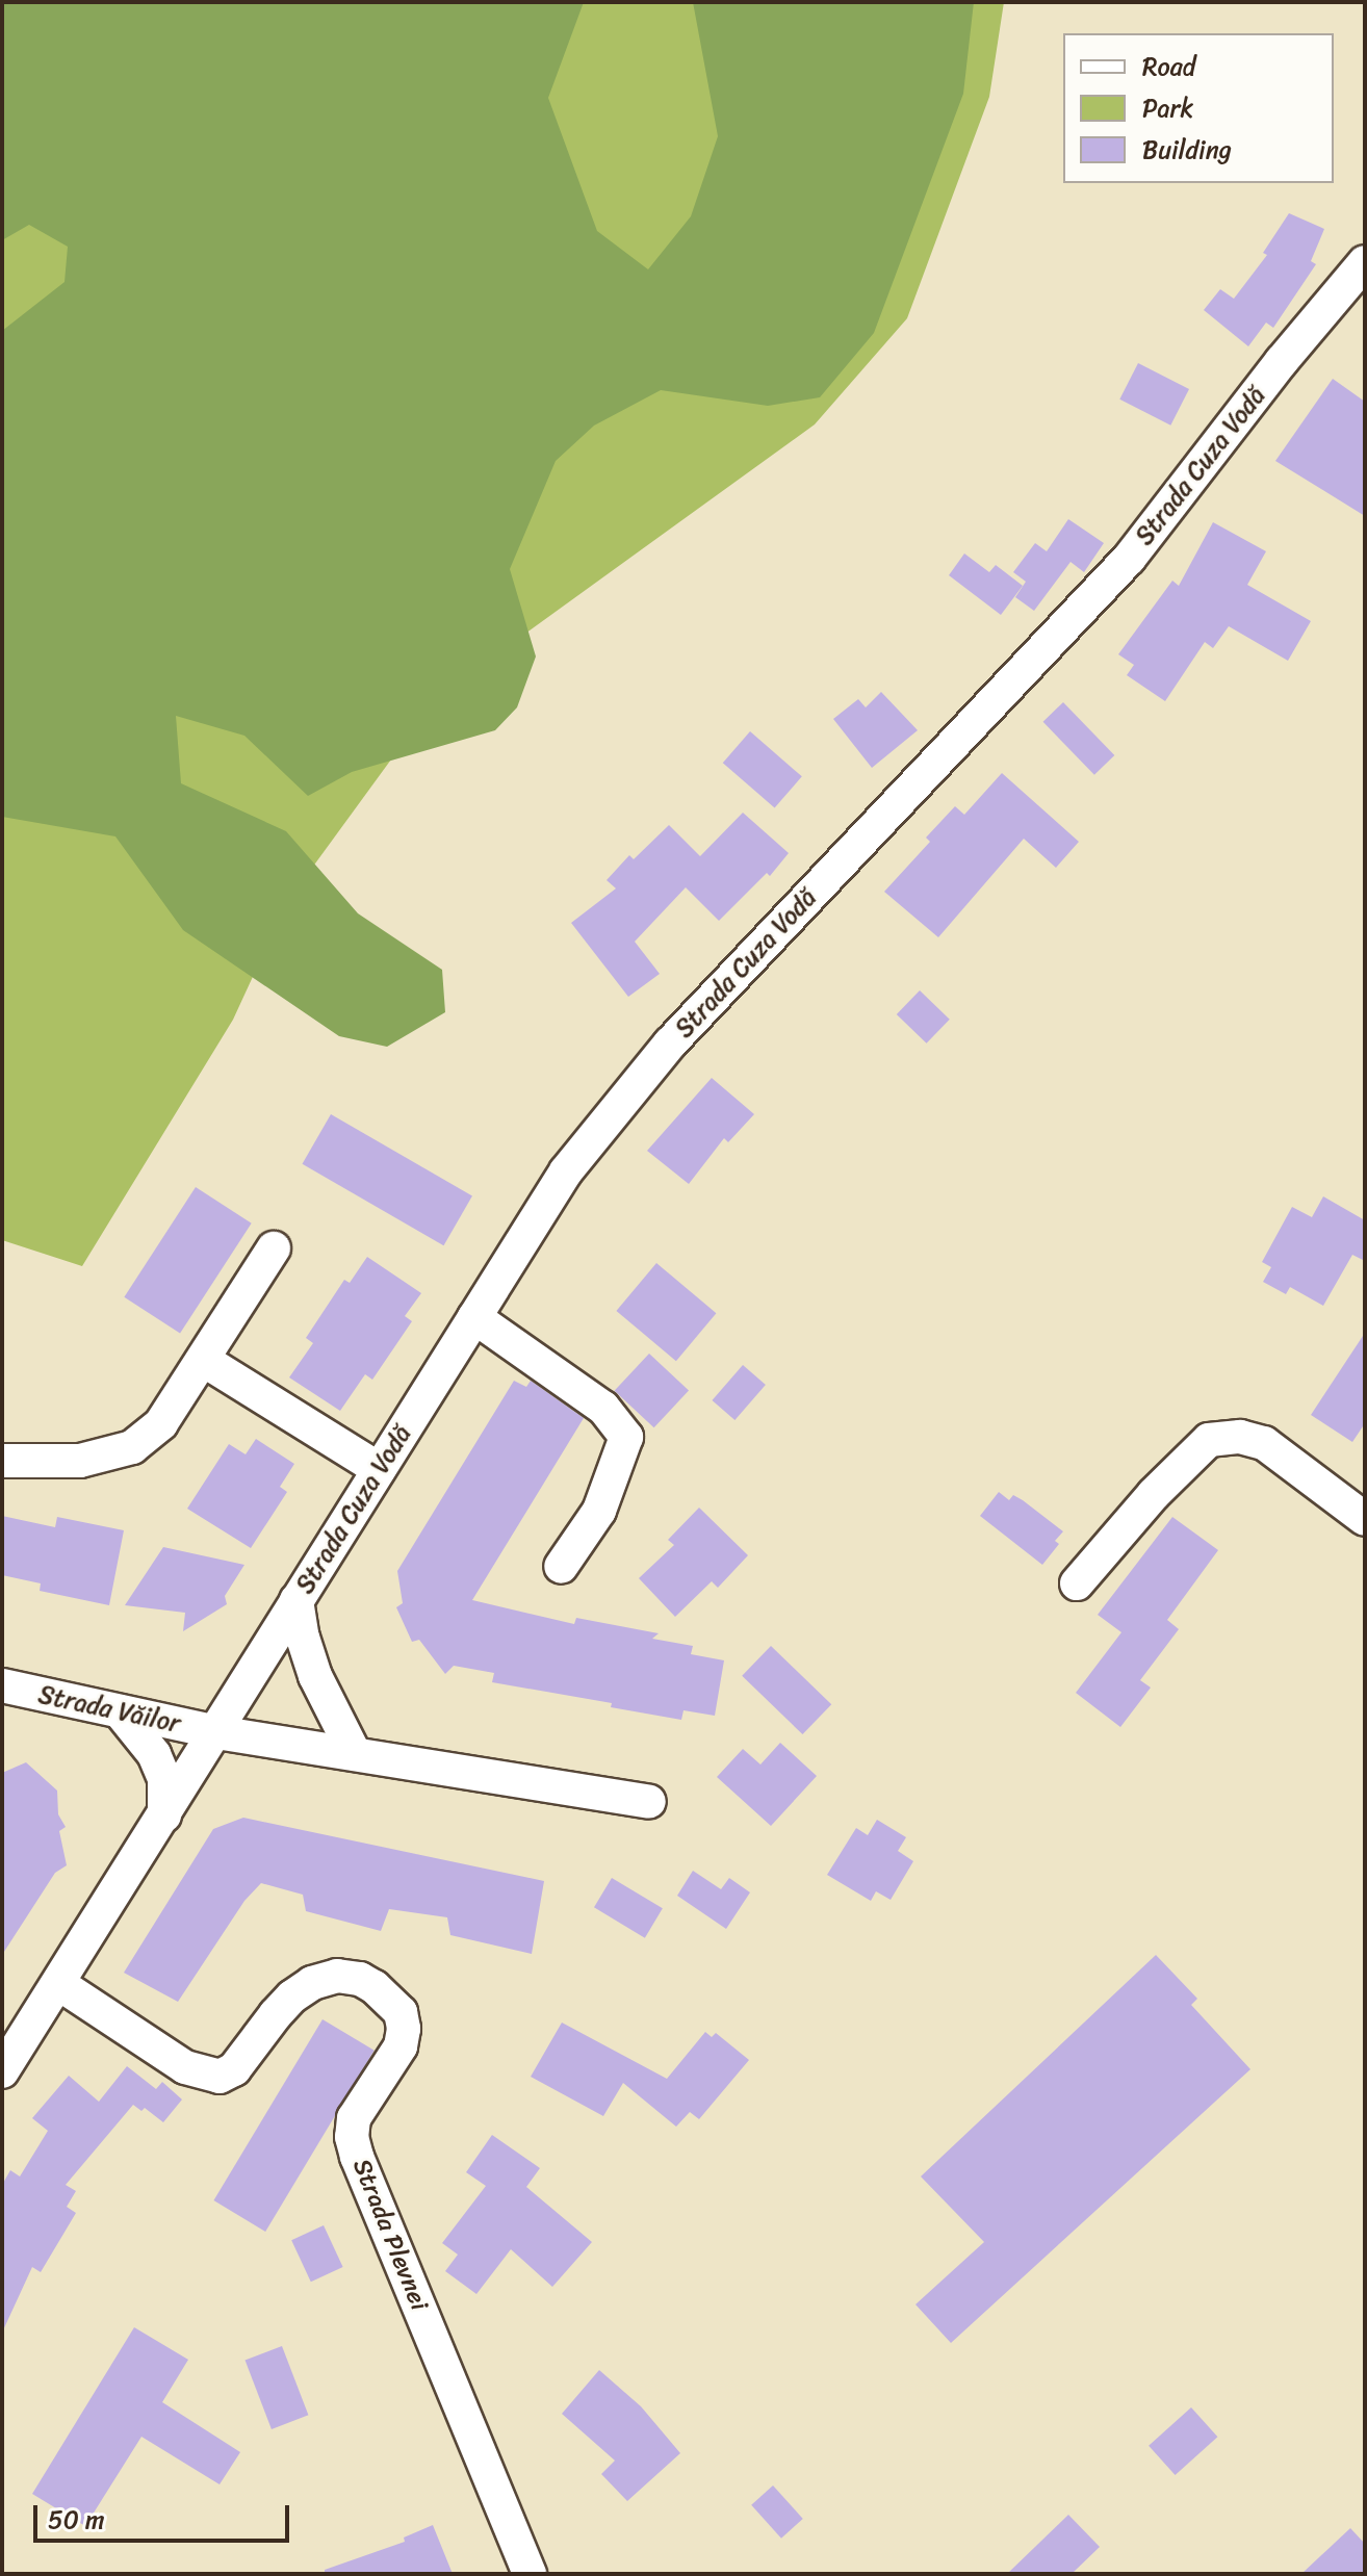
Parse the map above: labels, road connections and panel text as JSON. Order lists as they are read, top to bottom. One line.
{"streets":{"street":["Strada Cuza Vodă","Strada Văilor","Strada Plevnei"]},"crossings":[["Strada Cuza Vodă","Strada Văilor"],["Strada Cuza Vodă","Strada Plevnei"]],"legend":["Road","Park","Building"],"scale_bar":"50 m"}
